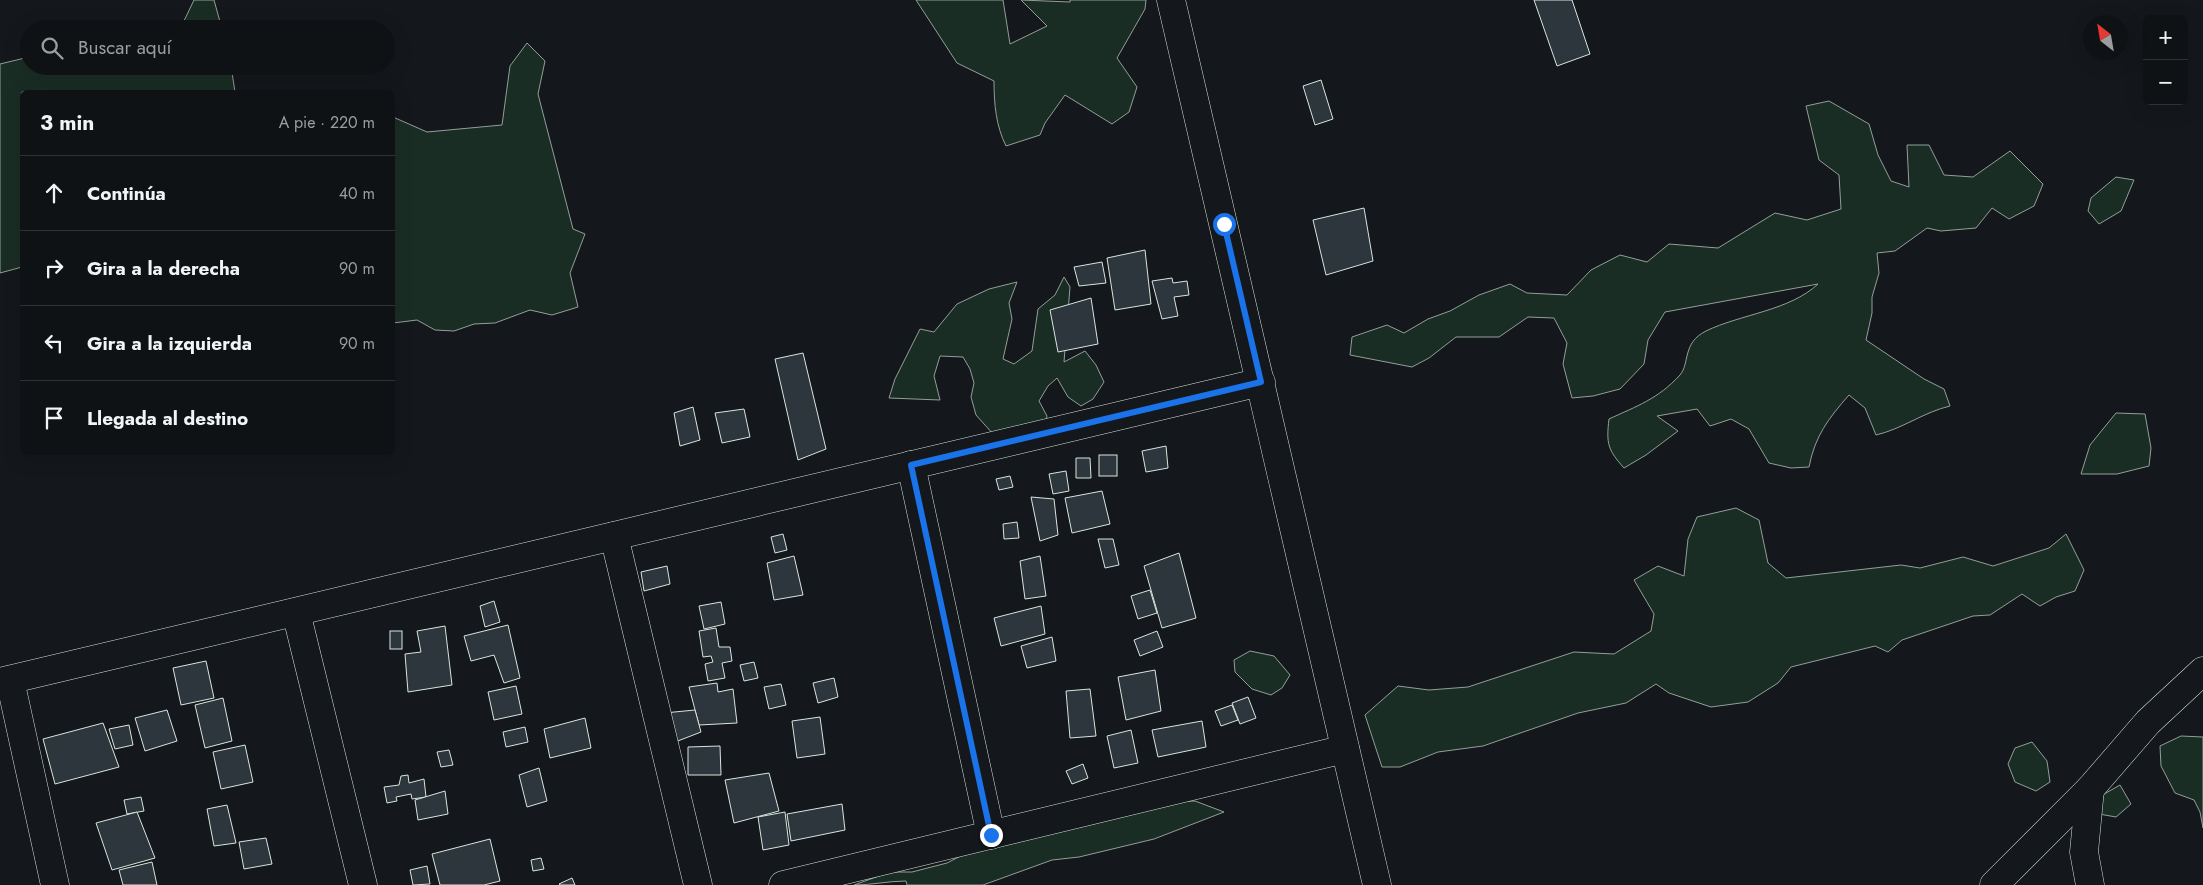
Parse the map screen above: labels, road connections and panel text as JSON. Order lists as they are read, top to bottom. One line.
{"north":"top left","page":{"map_buttons":["+","−"],"search":"Buscar aquí","heading":["3 min","A pie · 220 m"],"list":[["Continúa","40 m"],["Gira a la derecha","90 m"],["Gira a la izquierda","90 m"],"Llegada al destino"]}}
